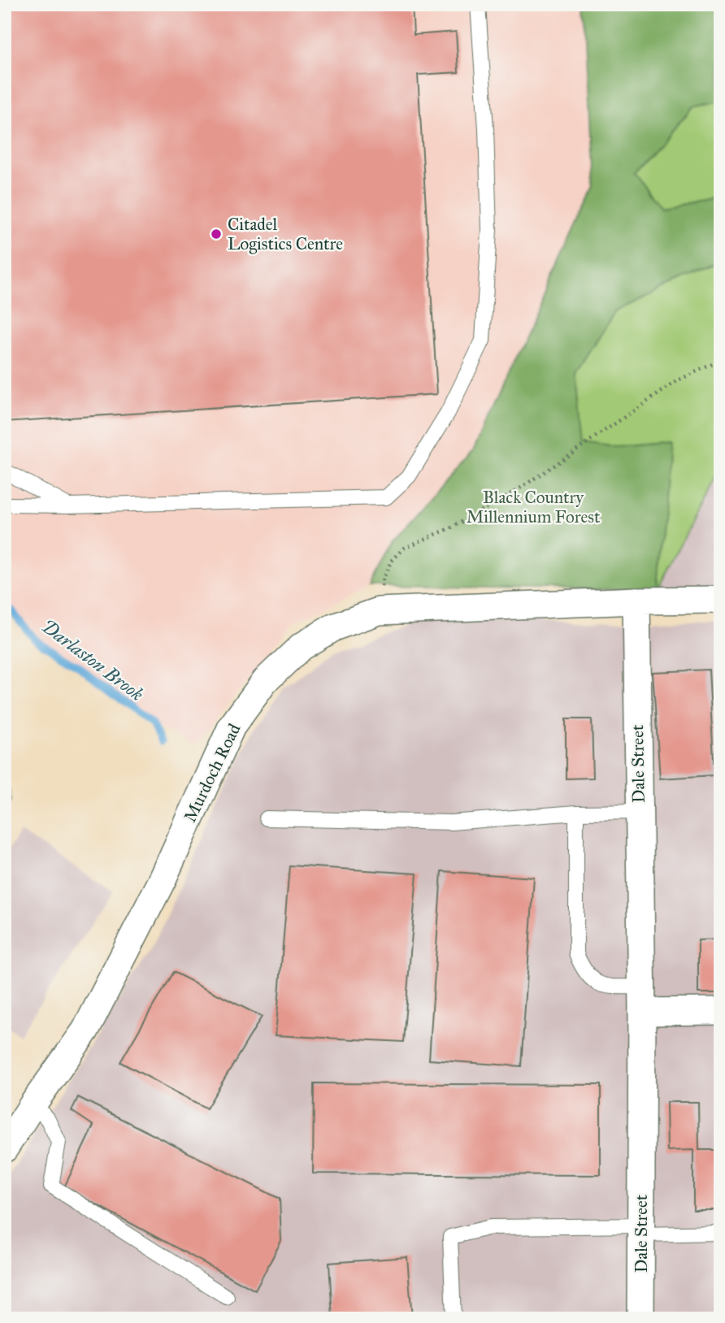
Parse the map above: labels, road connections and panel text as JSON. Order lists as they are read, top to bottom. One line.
{"streets":{"street":["Dale Street","Murdoch Road"]},"crossings":[["Dale Street","Murdoch Road"]],"water":["Darlaston Brook"],"parks":["Black Country Millennium Forest"],"places":["Citadel Logistics Centre"]}
